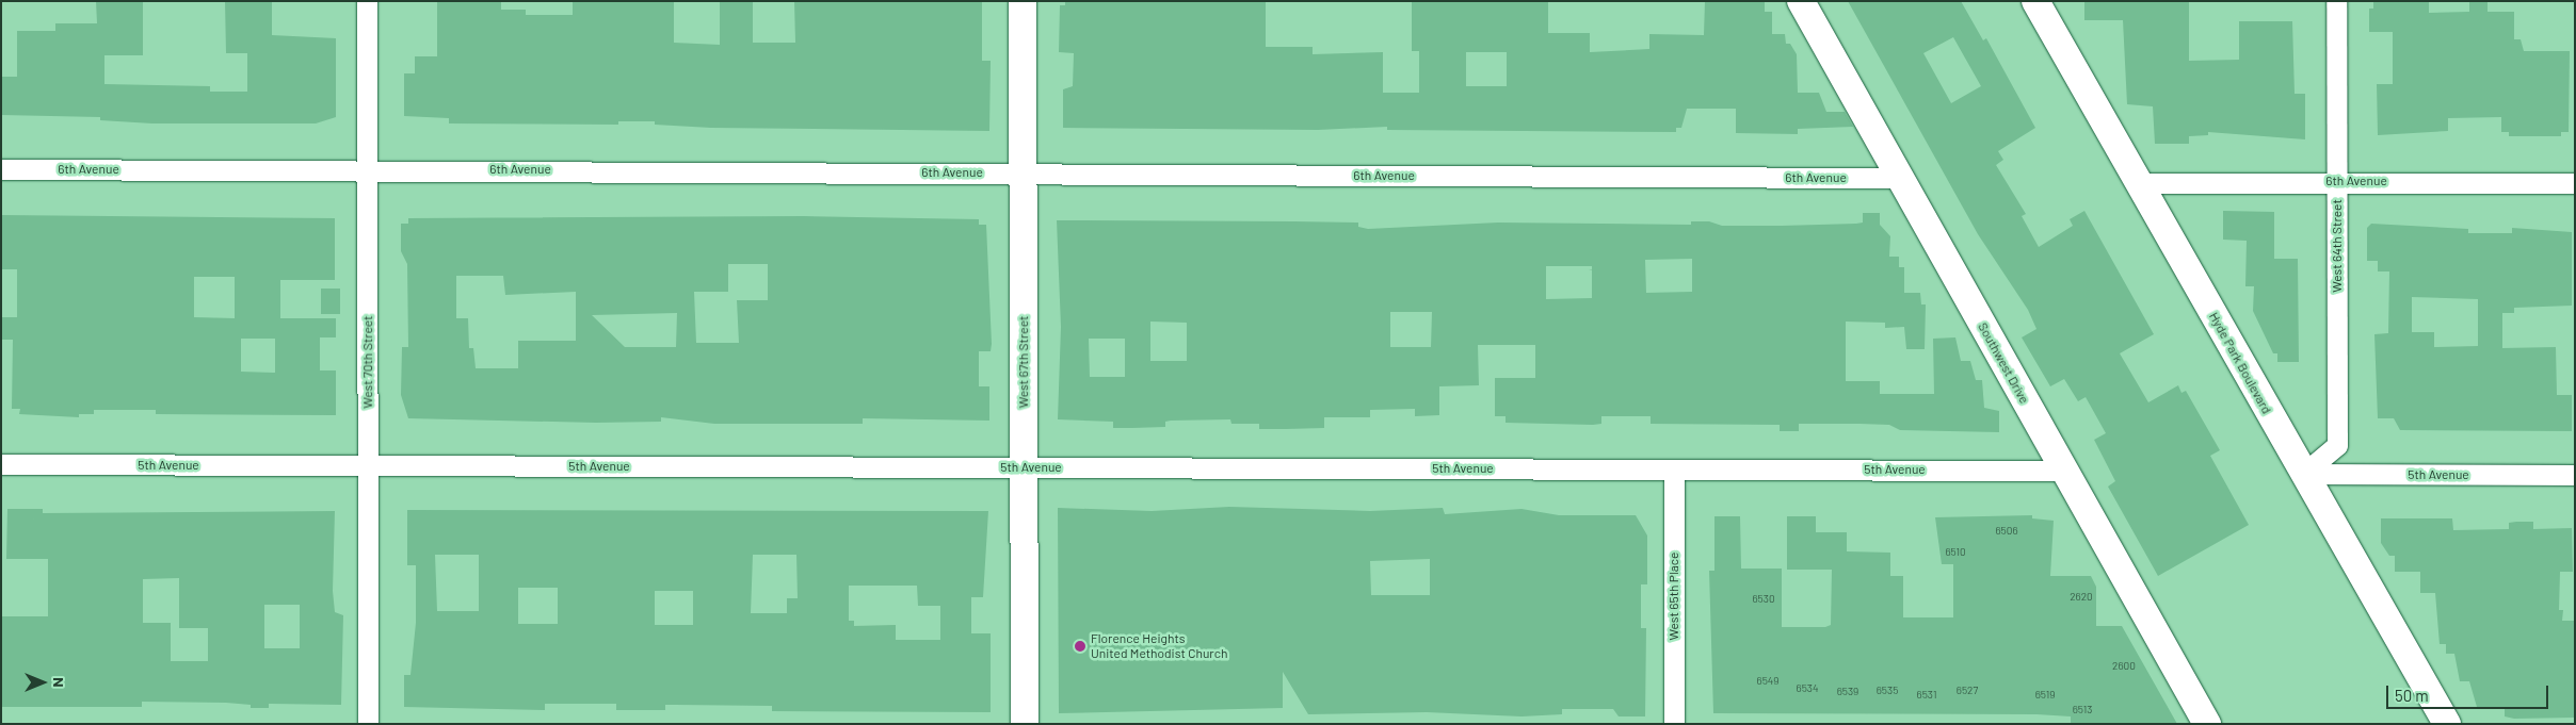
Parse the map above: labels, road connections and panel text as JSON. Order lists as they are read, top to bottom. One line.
{"streets":{"street":["6th Avenue","West 64th Street","West 70th Street","West 67th Street","Southwest Drive","Hyde Park Boulevard","5th Avenue","West 65th Place"]},"crossings":[["6th Avenue","West 64th Street"],["6th Avenue","West 70th Street"],["6th Avenue","West 67th Street"],["6th Avenue","Southwest Drive"],["6th Avenue","Hyde Park Boulevard"],["West 64th Street","Hyde Park Boulevard"],["West 64th Street","5th Avenue"],["West 70th Street","5th Avenue"],["West 67th Street","5th Avenue"],["Southwest Drive","5th Avenue"],["Hyde Park Boulevard","5th Avenue"],["5th Avenue","West 65th Place"]],"places":["Florence Heights United Methodist Church"],"house_numbers":["6506","6510","2620","6530","2600","6549","6534","6535","6527","6539","6531","6519","6513"],"scale_bar":"50 m","north":"right"}
